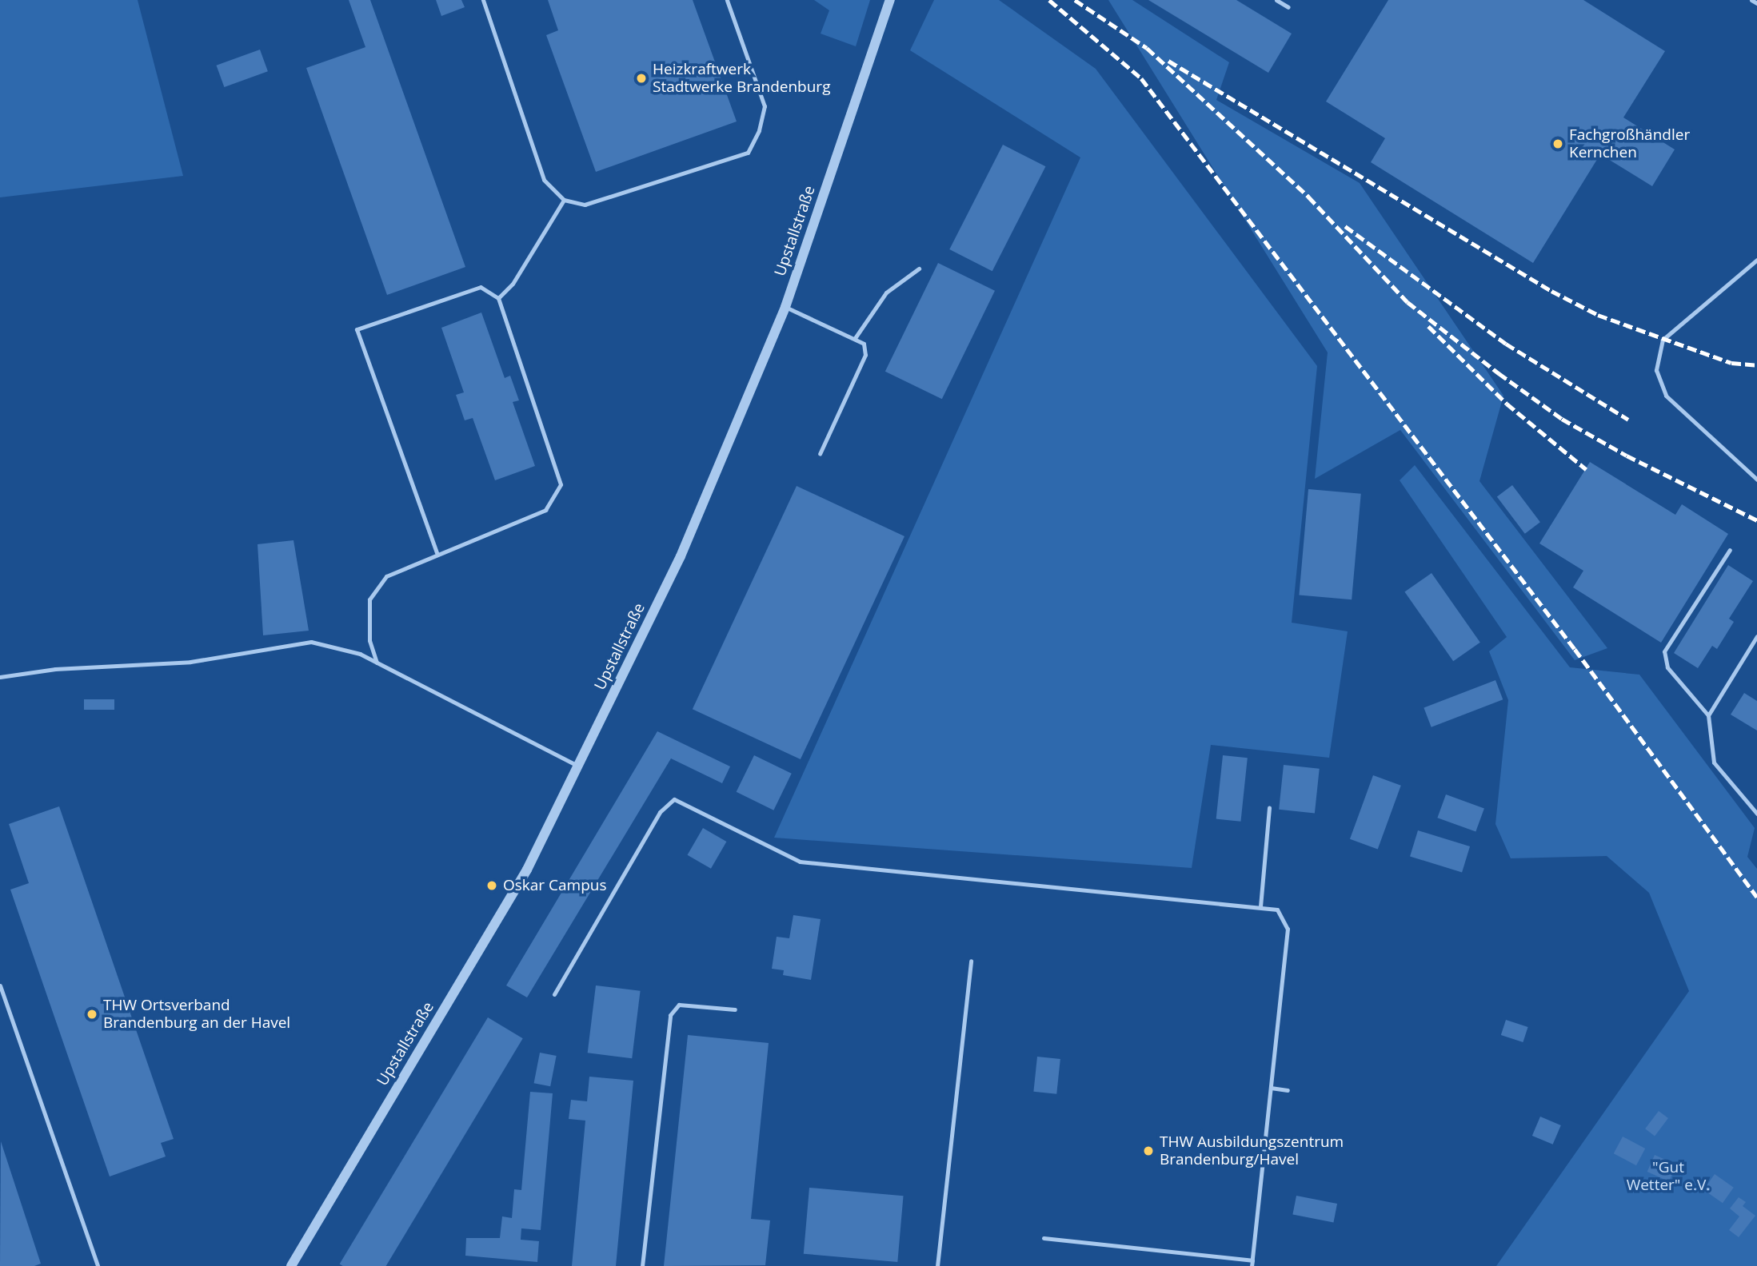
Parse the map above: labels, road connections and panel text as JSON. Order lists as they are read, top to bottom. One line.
{"streets":{"street":["Upstallstraße"]},"parks":["\"Gut Wetter\" e.V."],"places":["Heizkraftwerk Stadtwerke Brandenburg","Fachgroßhändler Kernchen","Oskar Campus","THW Ortsverband Brandenburg an der Havel","THW Ausbildungszentrum Brandenburg/Havel"]}
